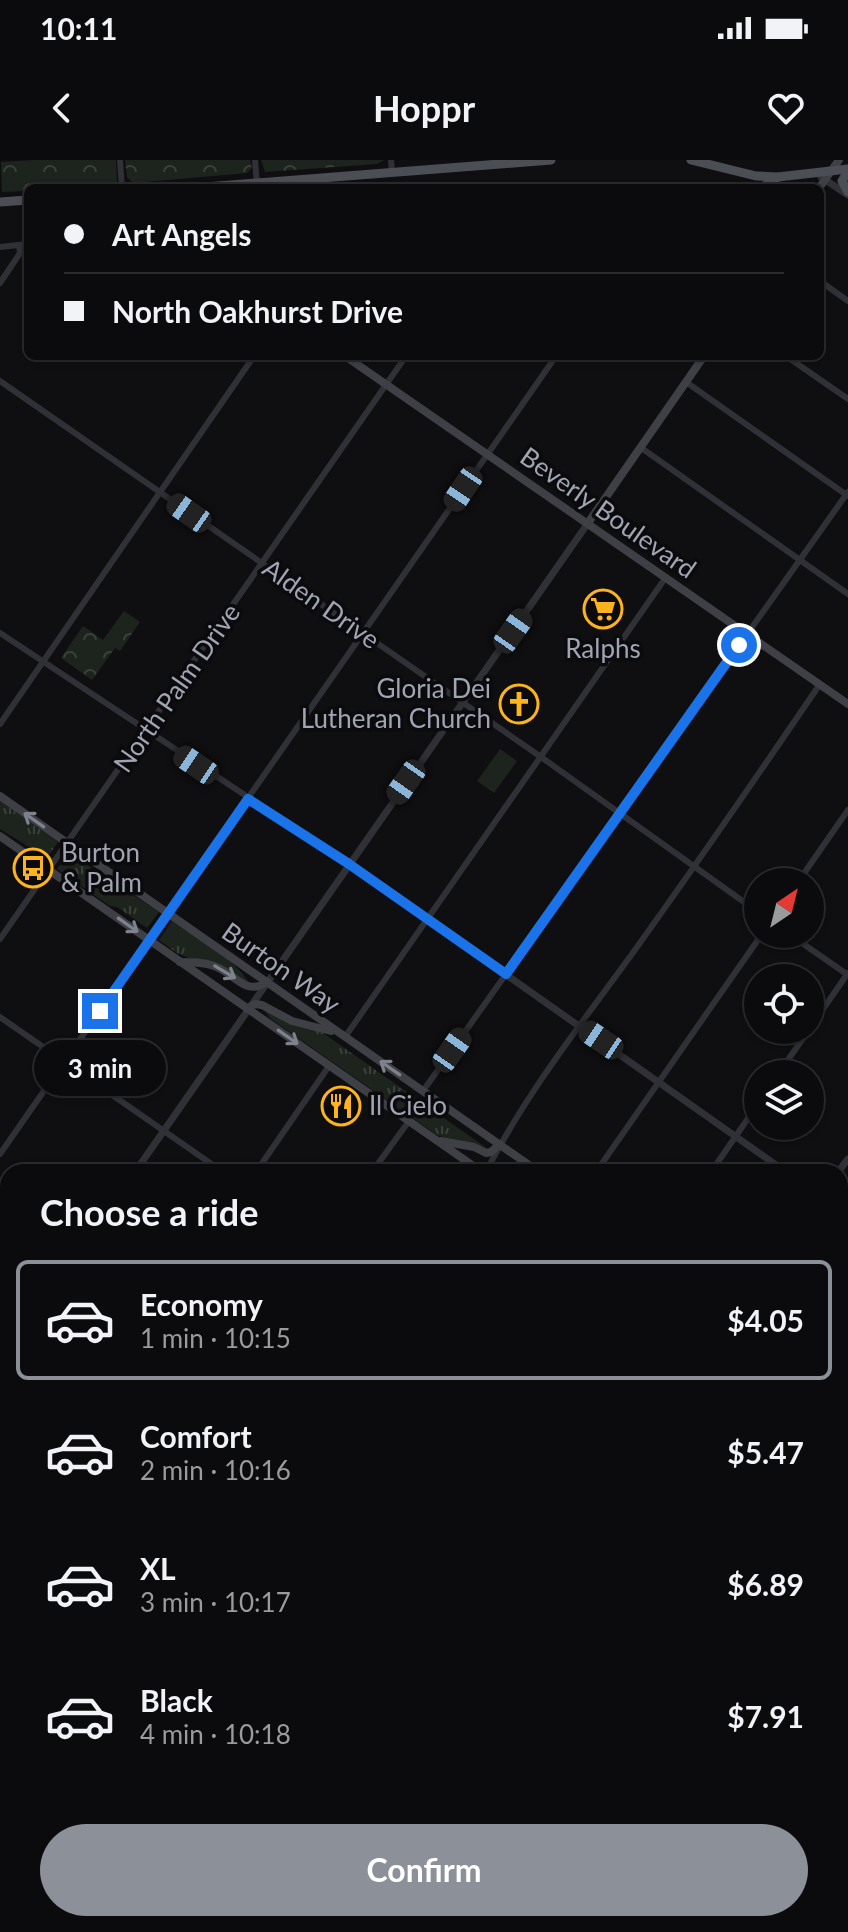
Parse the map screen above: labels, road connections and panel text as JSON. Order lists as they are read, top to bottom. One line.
{"streets":{"main road":["Beverly Boulevard","Burton Way"],"street":["Alden Drive","North Palm Drive"]},"crossings":[["Beverly Boulevard","North Palm Drive"],["Alden Drive","North Palm Drive"],["North Palm Drive","Burton Way"]],"places":{"supermarket":["Ralphs"],"church":["Gloria Dei Lutheran Church"],"bus stop":["Burton & Palm"],"restaurant":["Il Cielo"]},"north":"top right","page":{"status":"10:11","header":"Hoppr","banner":["Art Angels","North Oakhurst Drive"],"bubble":"3 min","heading":"Choose a ride","list":[{"name":"Economy","note":"1 min · 10:15","value":"$4.05"},{"name":"Comfort","note":"2 min · 10:16","value":"$5.47"},{"name":"XL","note":"3 min · 10:17","value":"$6.89"},{"name":"Black","note":"4 min · 10:18","value":"$7.91"}],"buttons":"Confirm"}}
